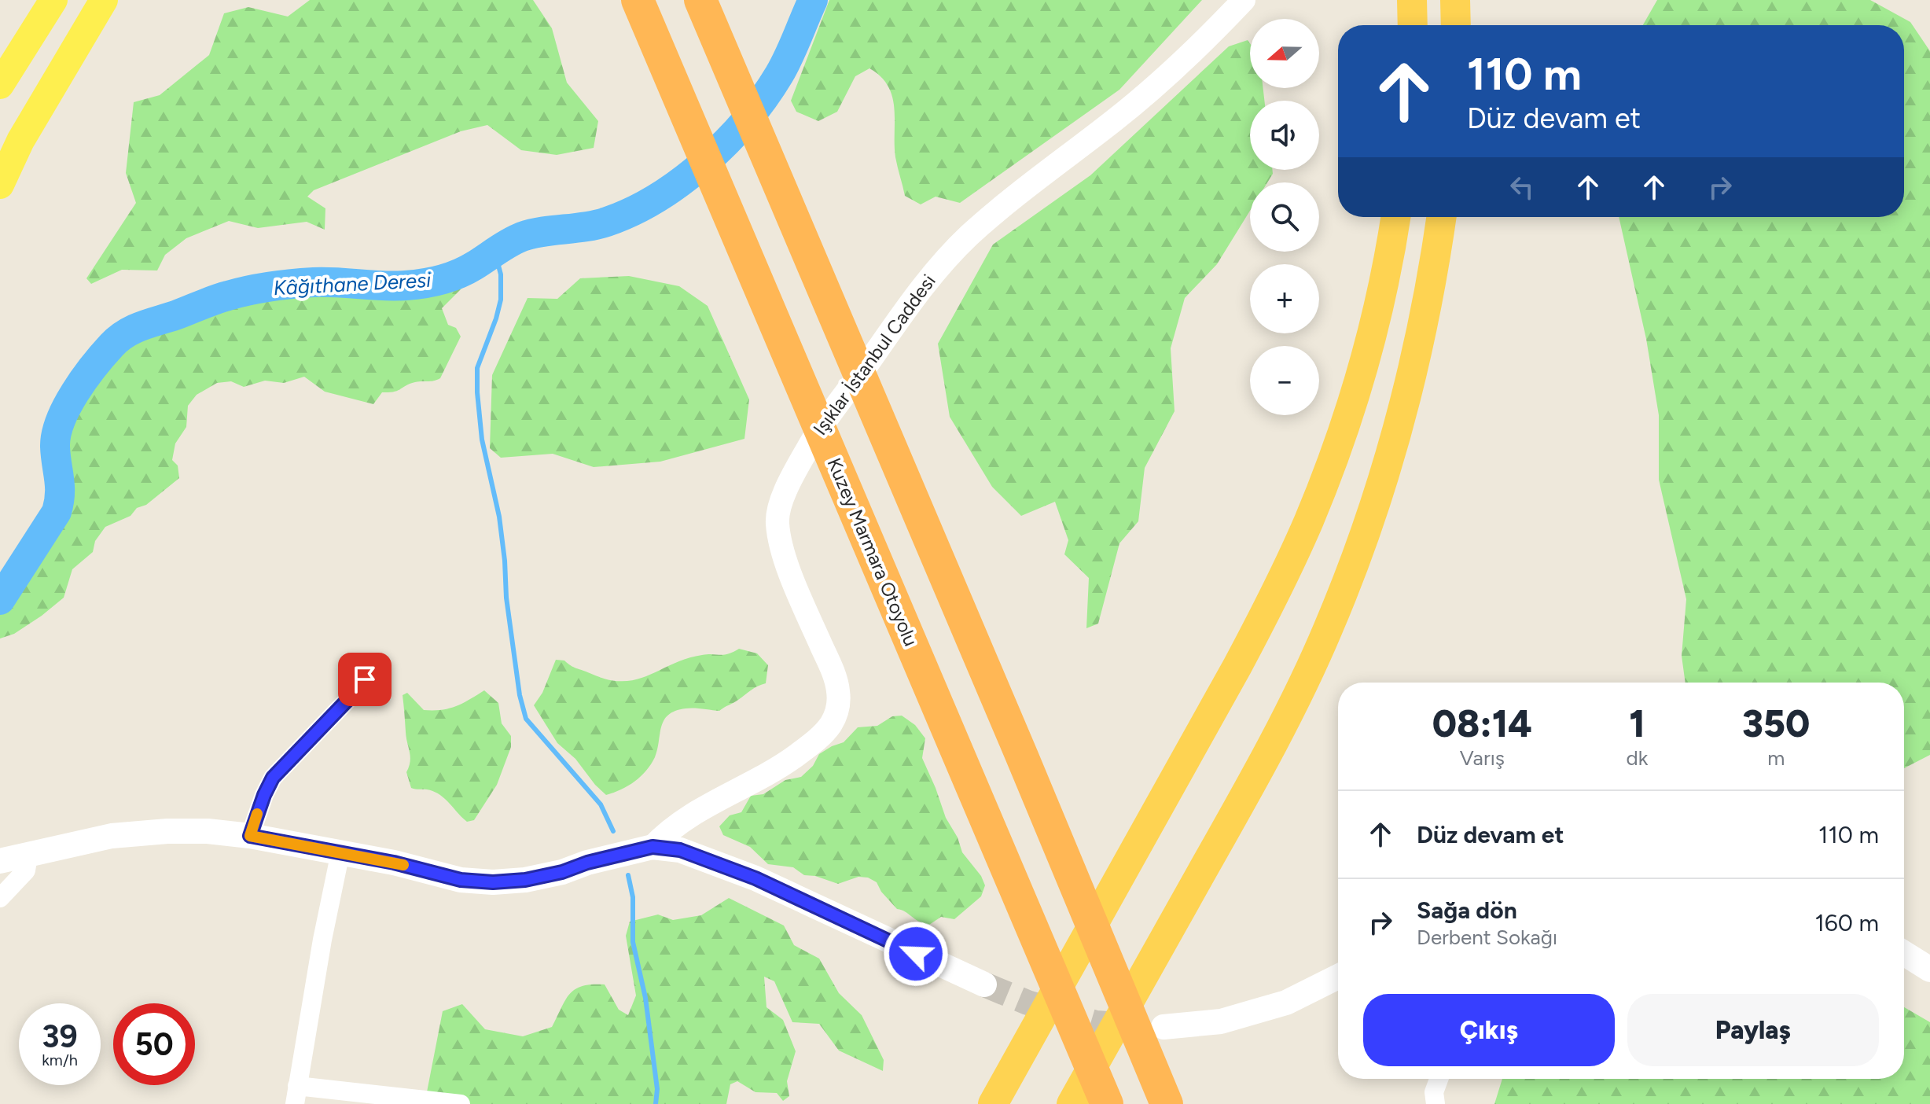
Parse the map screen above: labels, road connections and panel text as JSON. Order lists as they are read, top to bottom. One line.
{"streets":{"highway":["Kuzey Marmara Otoyolu"],"street":["Işıklar İstanbul Caddesi"]},"water":["Kâğıthane Deresi"],"north":"left","page":{"map_buttons":["+","−"],"turn":["110 m","Düz devam et"],"eta":["08:14","Varış","1","dk","350","m"],"list":[{"name":"Düz devam et","value":"110 m"},{"name":"Sağa dön","note":"Derbent Sokağı","value":"160 m"}],"buttons":["Çıkış","Paylaş"],"speed":"39 km/h","limit":"50"}}
